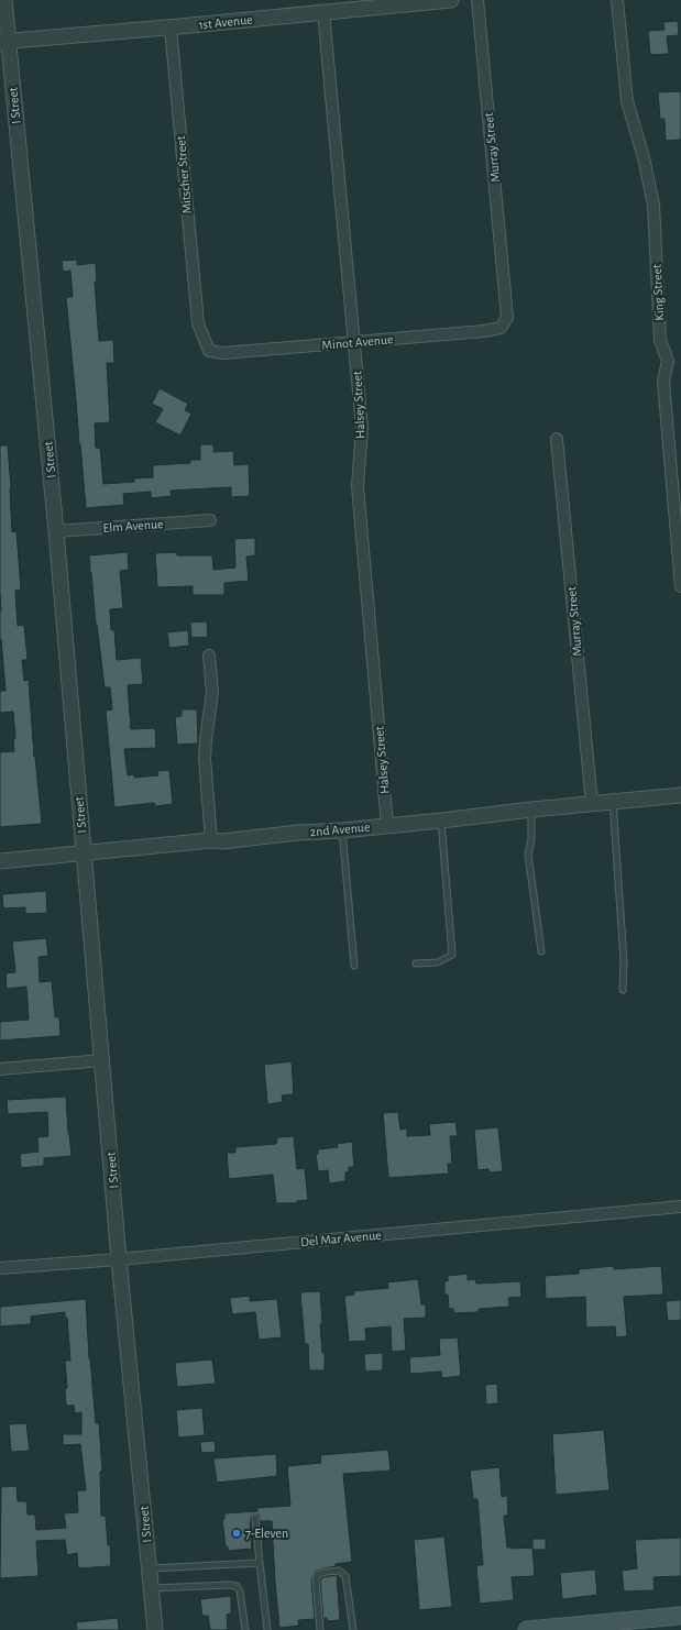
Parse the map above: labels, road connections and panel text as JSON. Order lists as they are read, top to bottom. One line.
{"streets":{"street":["1st Avenue","I Street","Murray Street","Mitscher Street","King Street","Minot Avenue","Halsey Street","Elm Avenue","2nd Avenue","Del Mar Avenue"]},"crossings":[["1st Avenue","I Street"],["1st Avenue","Mitscher Street"],["1st Avenue","Halsey Street"],["I Street","Elm Avenue"],["I Street","2nd Avenue"],["I Street","Del Mar Avenue"],["Murray Street","Minot Avenue"],["Murray Street","2nd Avenue"],["Mitscher Street","Minot Avenue"],["Minot Avenue","Halsey Street"],["Halsey Street","2nd Avenue"]],"places":["7-Eleven"]}
